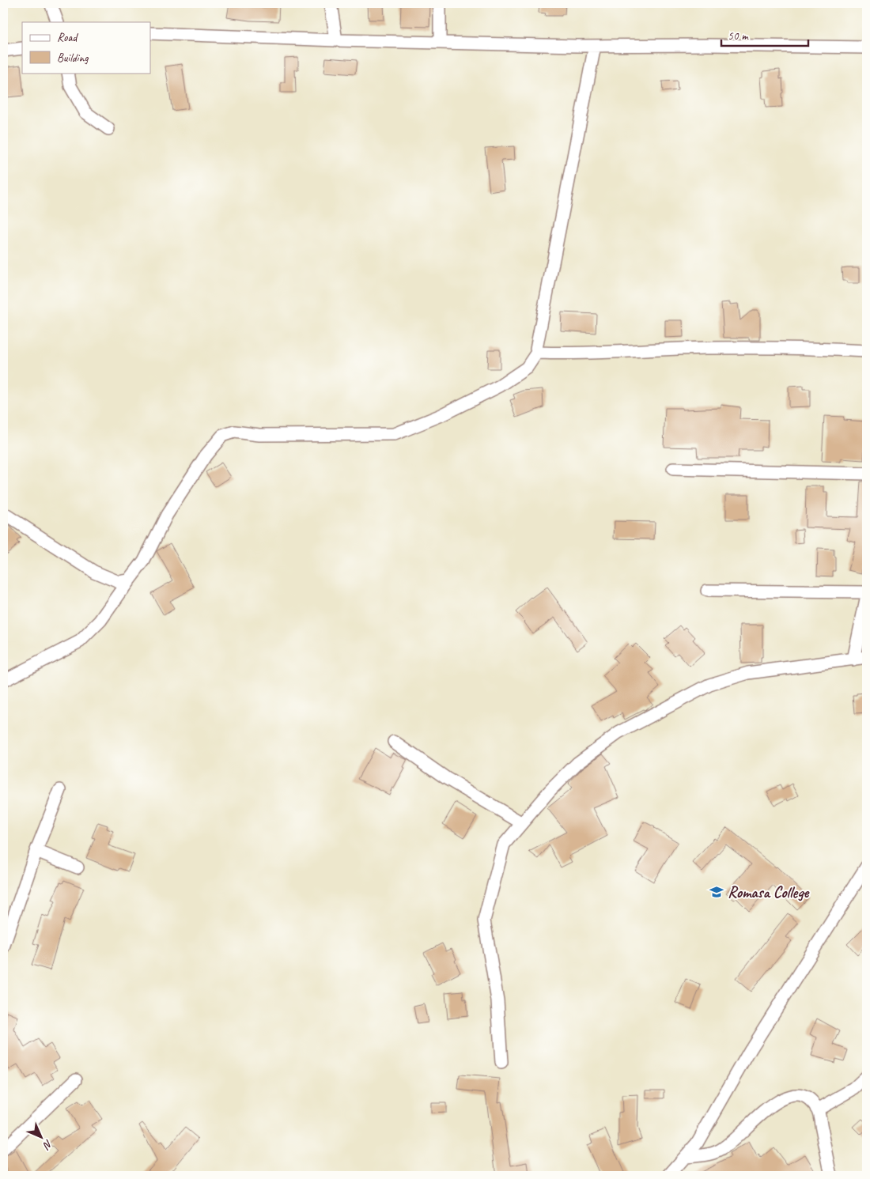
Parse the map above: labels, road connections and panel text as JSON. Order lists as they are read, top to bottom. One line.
{"places":{"school or university":["Romasa College"]},"legend":["Road","Building"],"scale_bar":"50 m","north":"bottom right"}
